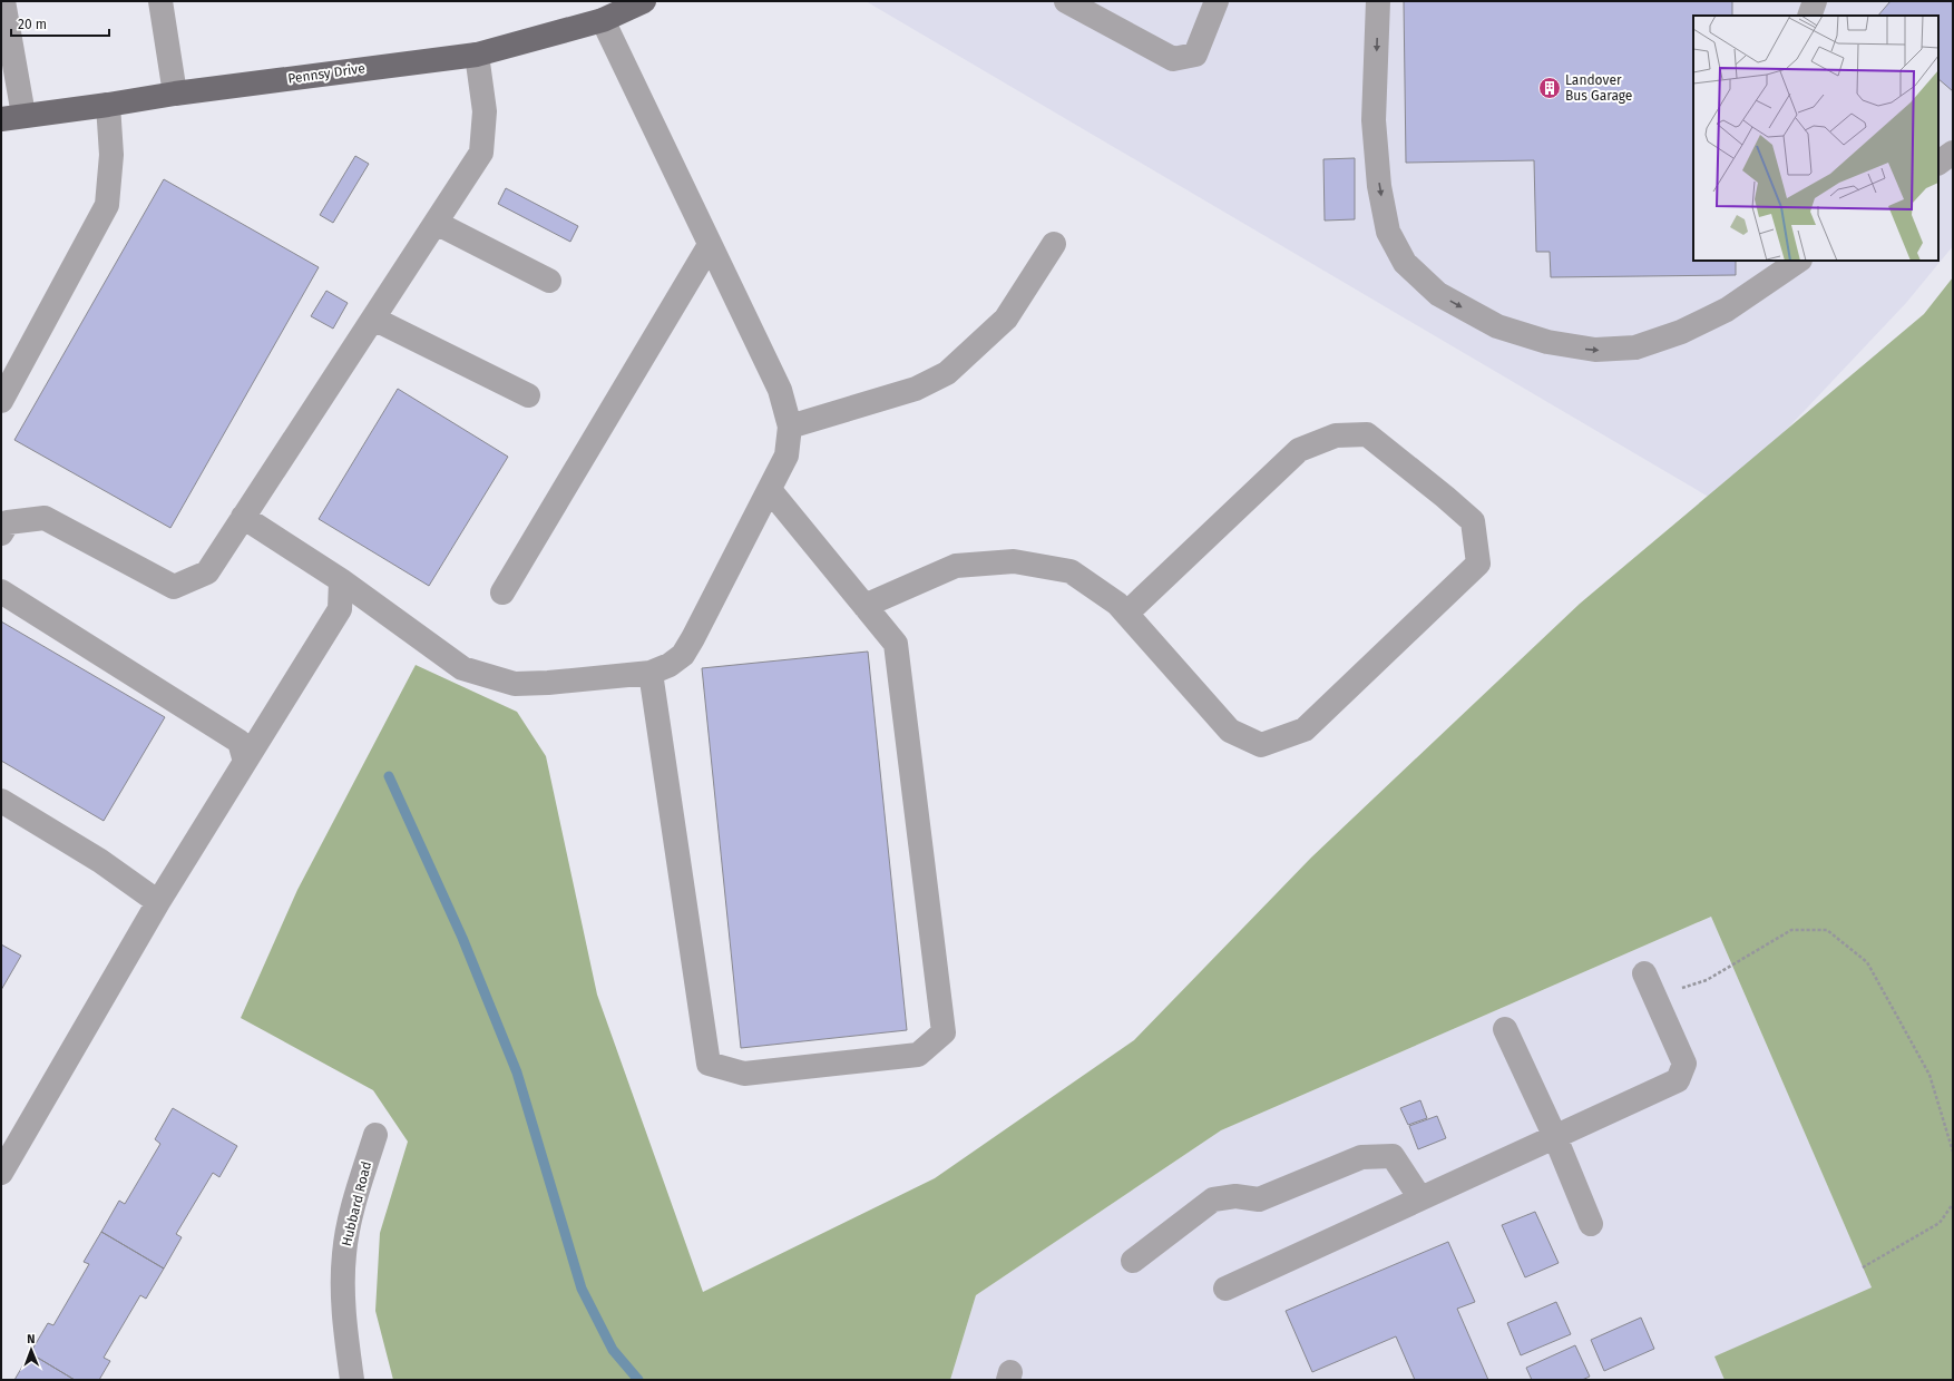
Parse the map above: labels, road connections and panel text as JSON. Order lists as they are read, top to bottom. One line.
{"streets":{"main road":["Pennsy Drive"],"street":["Hubbard Road"]},"places":{"building":["Landover Bus Garage"]},"scale_bar":"20 m","north":"top"}
